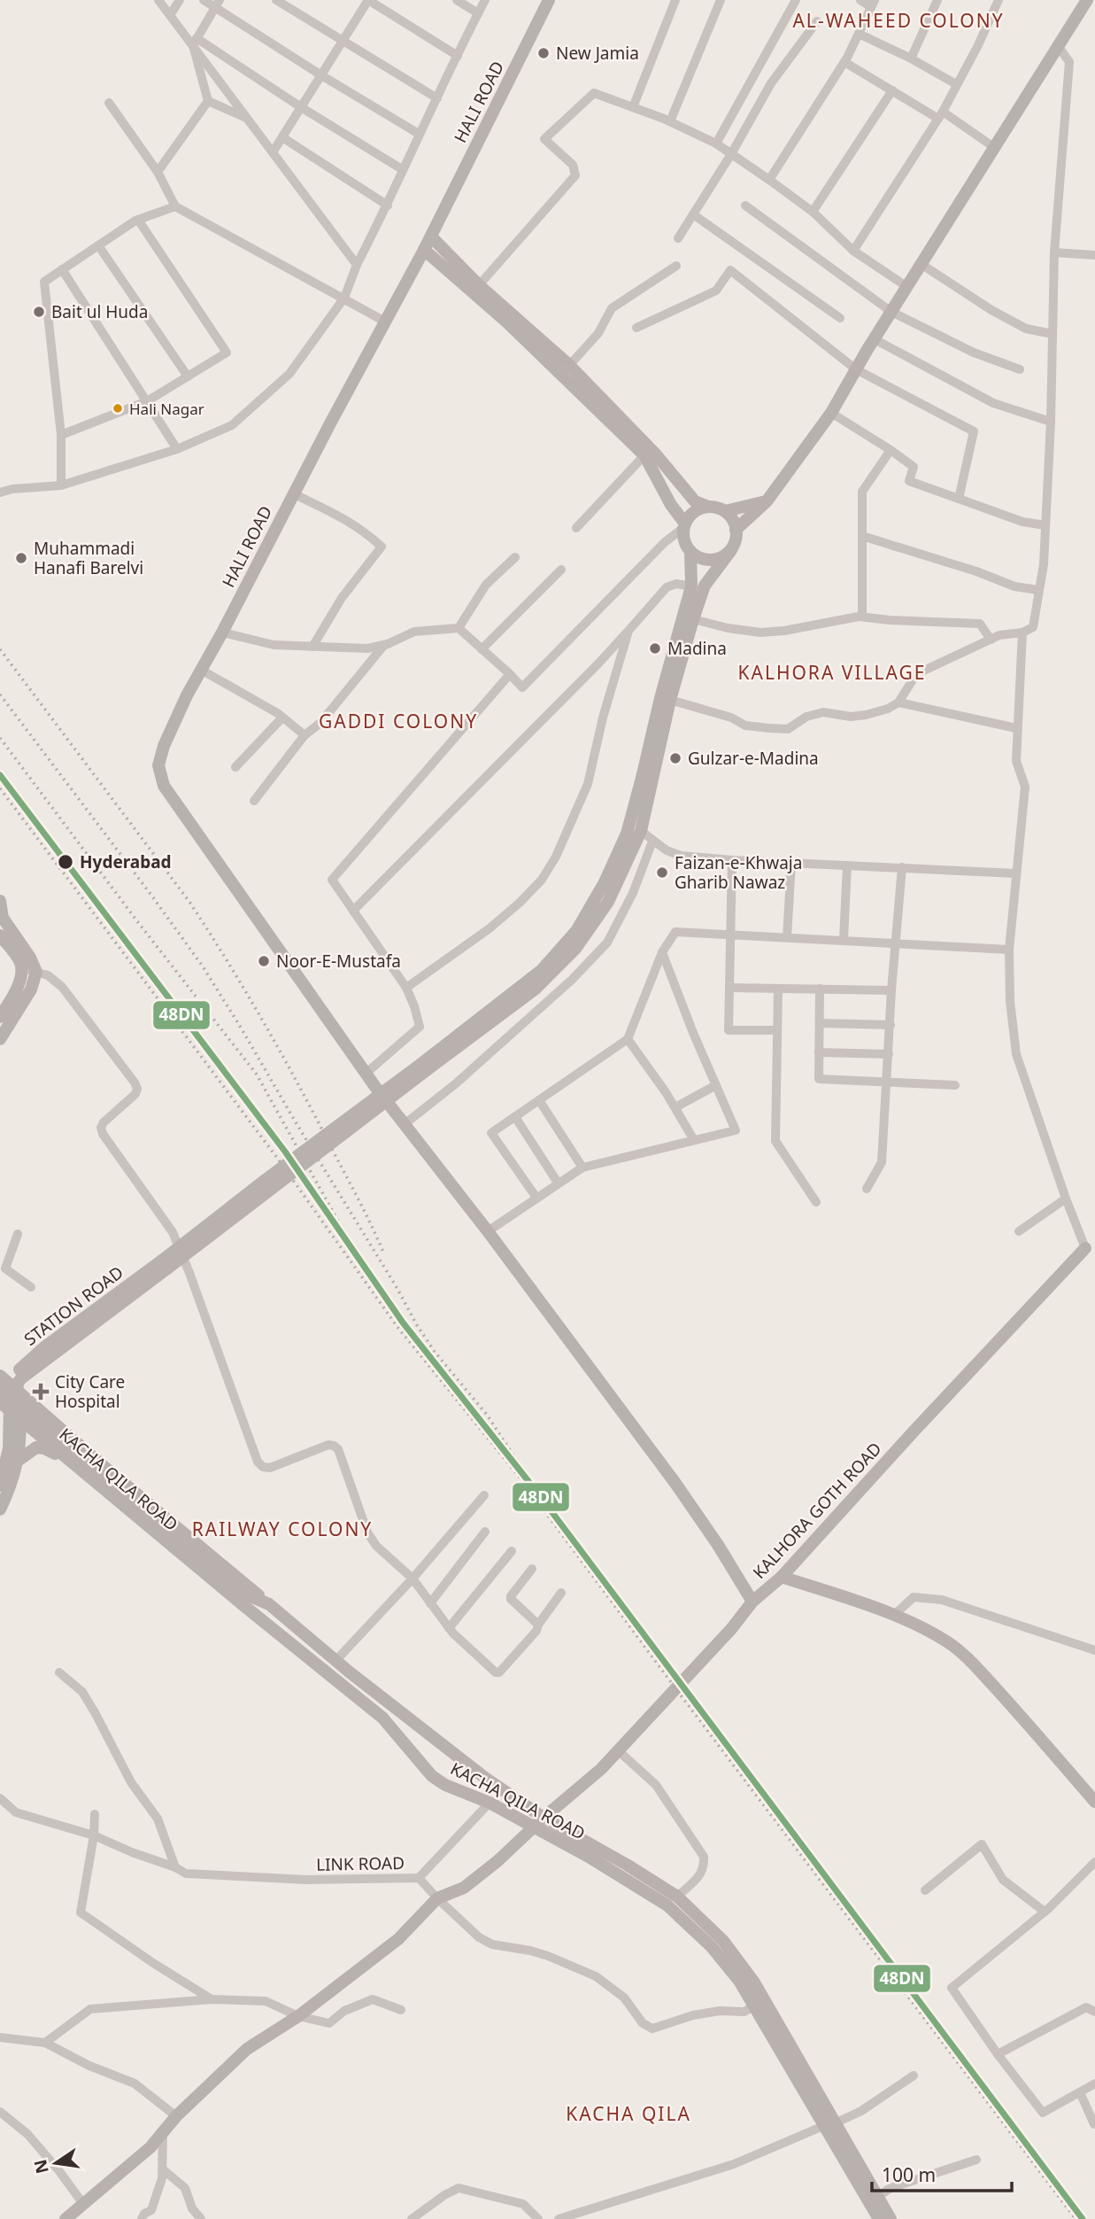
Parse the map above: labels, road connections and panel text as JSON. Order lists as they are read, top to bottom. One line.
{"streets":{"street":["HALI ROAD","STATION ROAD","KACHA QILA ROAD","KALHORA GOTH ROAD","LINK ROAD"]},"crossings":[["HALI ROAD","KALHORA GOTH ROAD"],["STATION ROAD","KACHA QILA ROAD"],["KACHA QILA ROAD","KALHORA GOTH ROAD"],["KACHA QILA ROAD","LINK ROAD"],["KALHORA GOTH ROAD","LINK ROAD"]],"districts":["AL-WAHEED COLONY","KALHORA VILLAGE","GADDI COLONY","RAILWAY COLONY","KACHA QILA"],"places":{"other":["New Jamia","Bait ul Huda","Hali Nagar","Muhammadi Hanafi Barelvi","Madina","Gulzar-e-Madina","Hyderabad","Faizan-e-Khwaja Gharib Nawaz","Noor-E-Mustafa"],"health":["City Care Hospital"]},"lines":["transit line 48DN"],"scale_bar":"100 m","north":"left"}
